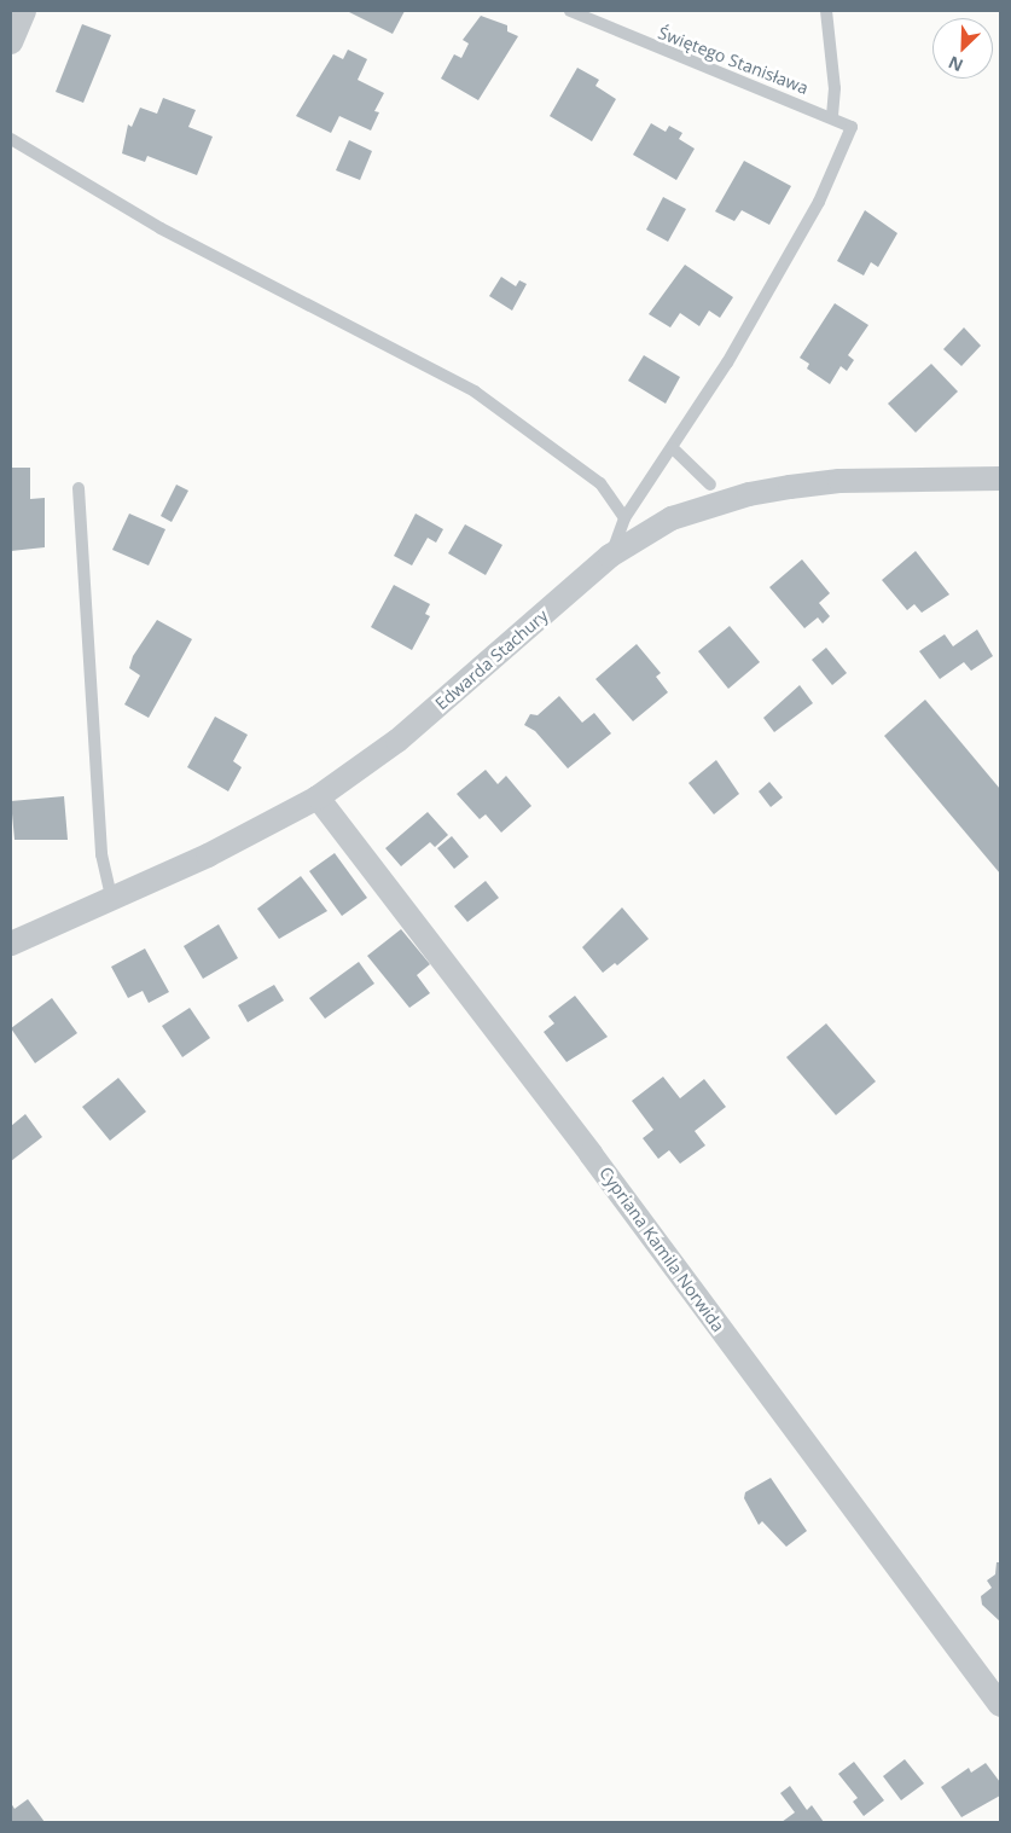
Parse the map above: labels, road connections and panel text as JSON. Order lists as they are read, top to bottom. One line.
{"streets":{"street":["Edwarda Stachury","Cypriana Kamila Norwida"],"lane":["Świętego Stanisława"]},"crossings":[["Edwarda Stachury","Cypriana Kamila Norwida"]],"north":"bottom left"}
